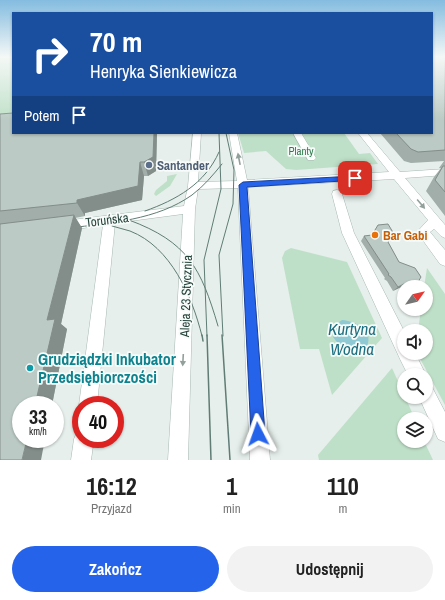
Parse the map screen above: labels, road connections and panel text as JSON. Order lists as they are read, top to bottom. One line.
{"streets":{"street":["Toruńska","Aleja 23 Stycznia"]},"crossings":[["Toruńska","Aleja 23 Stycznia"]],"water":["Kurtyna Wodna"],"parks":["Planty"],"places":["Santander","Bar Gabi","Grudziądzki Inkubator Przedsiębiorczości"],"north":"top right","page":{"turn":["70 m","Henryka Sienkiewicza"],"then":"Potem","speed":"33 km/h","limit":"40","eta":["16:12","Przyjazd","1","min","110","m"],"buttons":["Zakończ","Udostępnij"]}}
